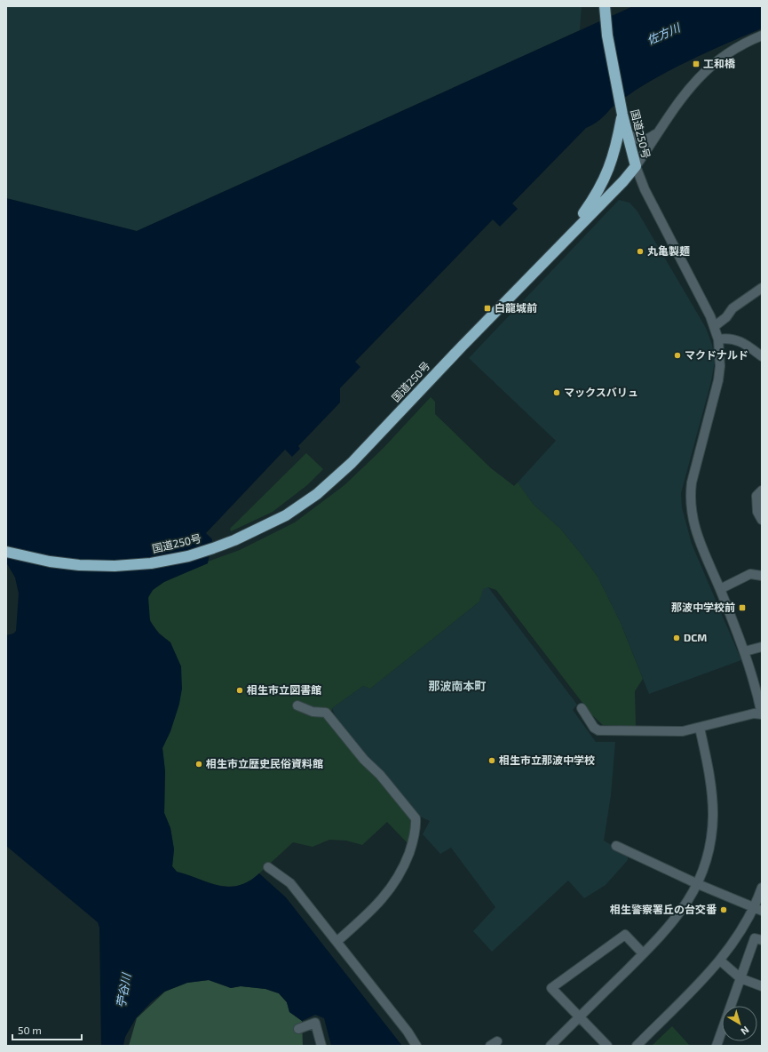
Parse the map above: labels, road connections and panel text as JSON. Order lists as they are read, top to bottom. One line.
{"streets":{"highway":["国道250号"]},"districts":["那波南本町"],"water":["佐方川","苧谷川"],"places":{"transit":["工和橋","白龍城前","那波中学校前"],"other":["丸亀製麺","マクドナルド","マックスバリュ","DCM","相生市立図書館","相生市立那波中学校","相生市立歴史民俗資料館","相生警察署丘の台交番"]},"scale_bar":"50 m","north":"bottom right"}
